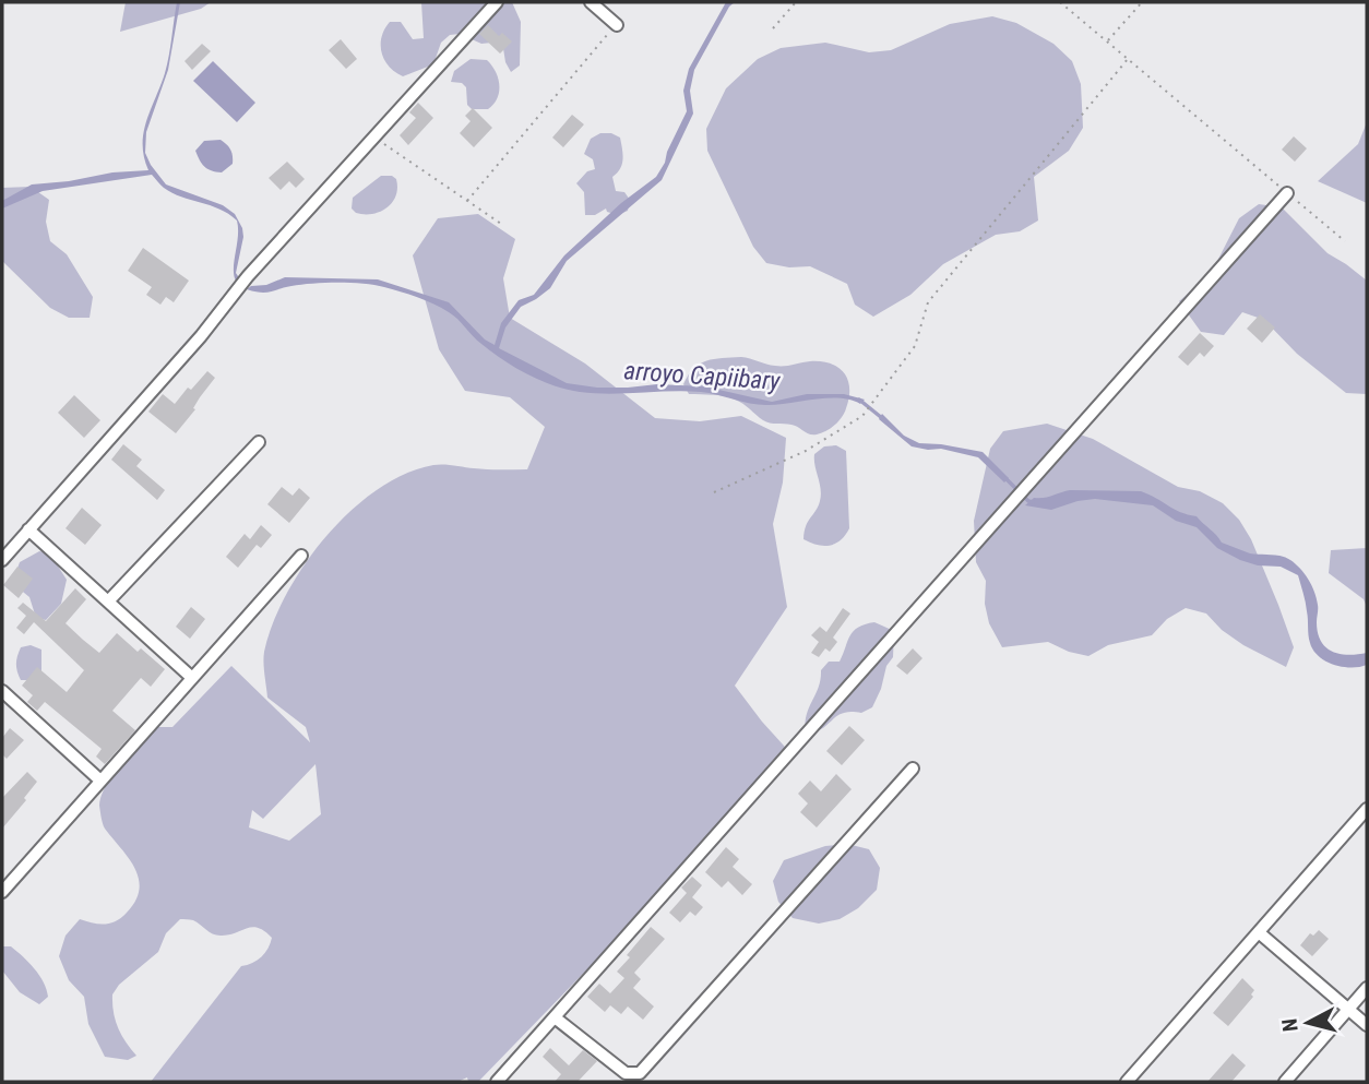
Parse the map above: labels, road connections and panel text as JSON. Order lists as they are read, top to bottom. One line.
{"water":["arroyo Capiibary"],"north":"left"}
